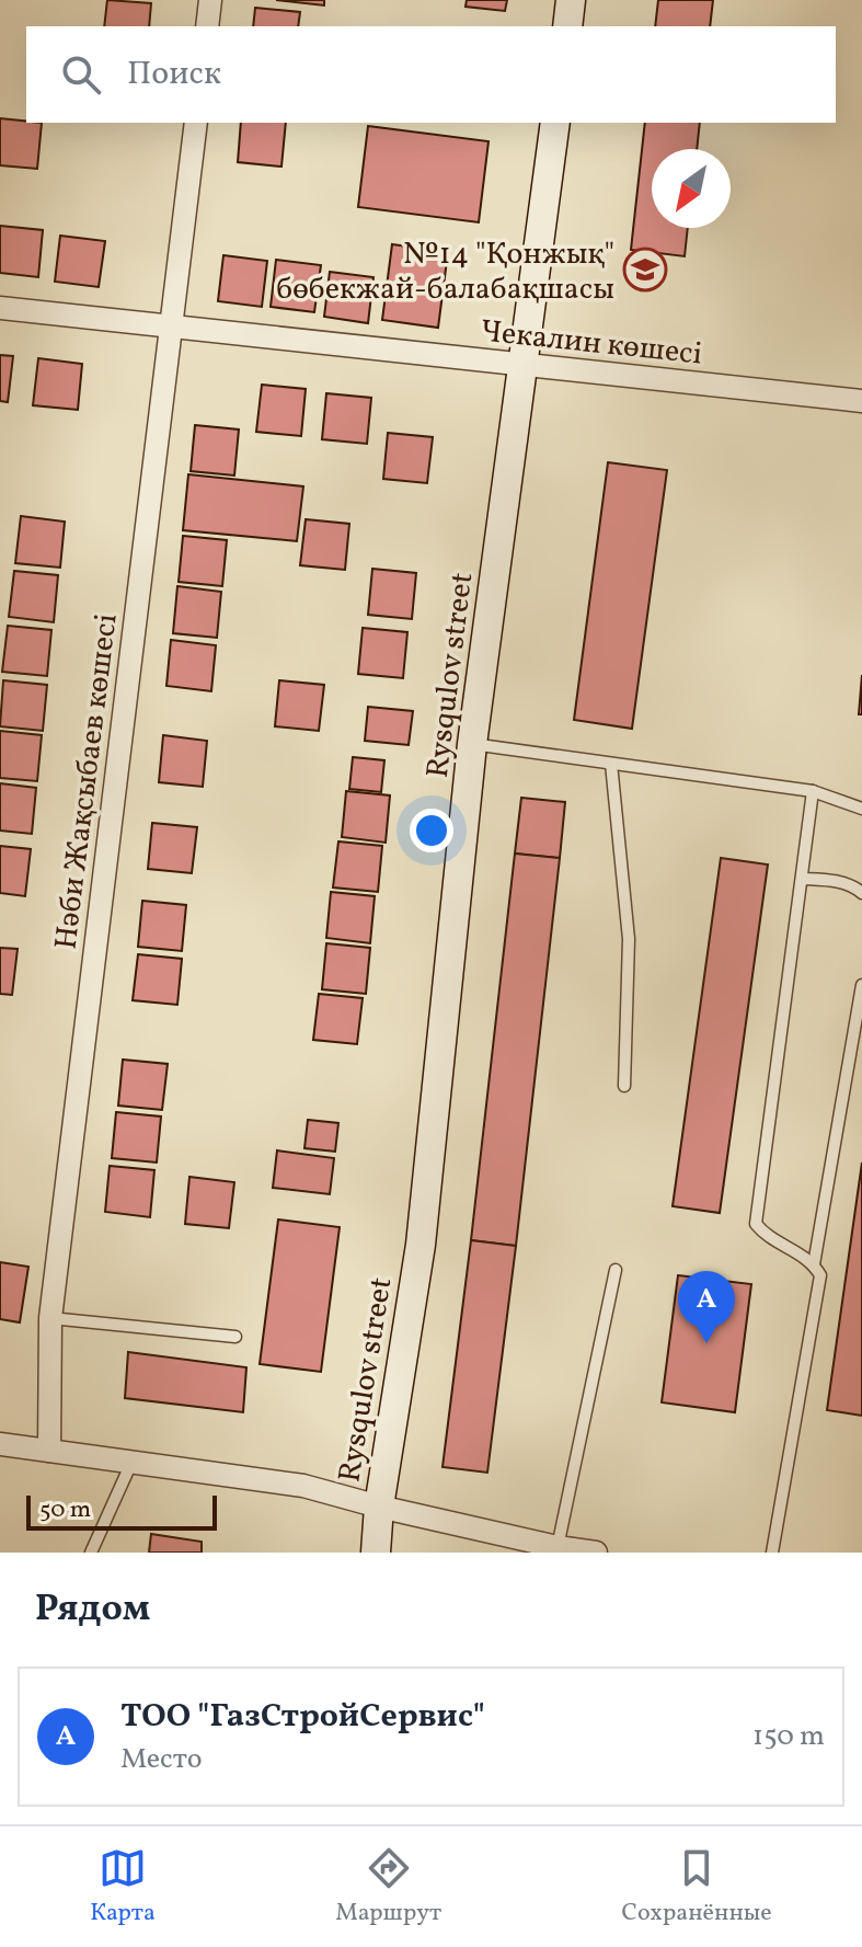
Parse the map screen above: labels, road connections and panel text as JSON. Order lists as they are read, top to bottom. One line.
{"streets":{"street":["Чекалин көшесі","Rysqulov street","Нәби Жақсыбаев көшесі"]},"crossings":[["Чекалин көшесі","Rysqulov street"],["Чекалин көшесі","Нәби Жақсыбаев көшесі"]],"places":{"school or university":["№14 \"Қонжық\" бөбекжай-балабақшасы"]},"scale_bar":"50 m","north":"bottom left","page":{"search":"Поиск","pins":"A","scale":"50 m","heading":"Рядом","list":[{"mark":"A","name":"ТОО \"ГазСтройСервис\"","note":"Место","value":"150 m"}],"nav":["Карта","Маршрут","Сохранённые"]}}
